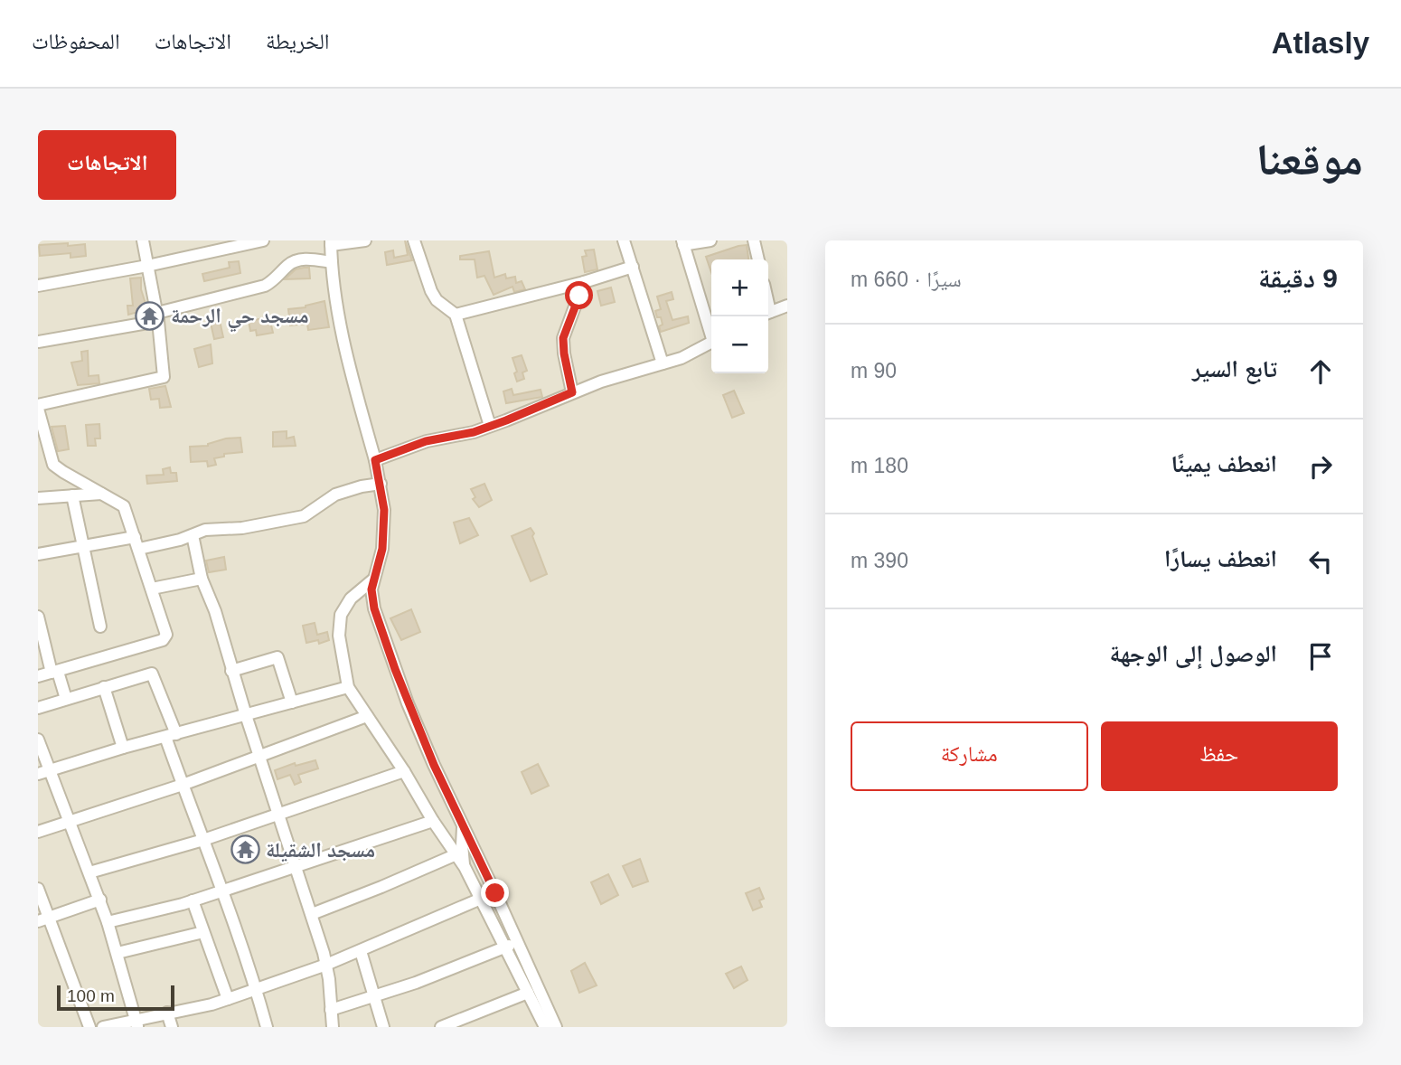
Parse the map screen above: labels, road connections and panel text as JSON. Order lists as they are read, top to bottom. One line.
{"places":{"temple":["مسجد حي الرحمة","مسجد الشقيلة"]},"scale_bar":"100 m","page":{"header":"Atlasly","nav":["الخريطة","الاتجاهات","المحفوظات"],"title":"موقعنا","buttons":["الاتجاهات",["حفظ","مشاركة"]],"heading":["9 دقيقة","سيرًا · 660 m"],"map_buttons":["+","−"],"list":[["تابع السير","90 m"],["انعطف يمينًا","180 m"],["انعطف يسارًا","390 m"],"الوصول إلى الوجهة"],"scale":"100 m"}}
